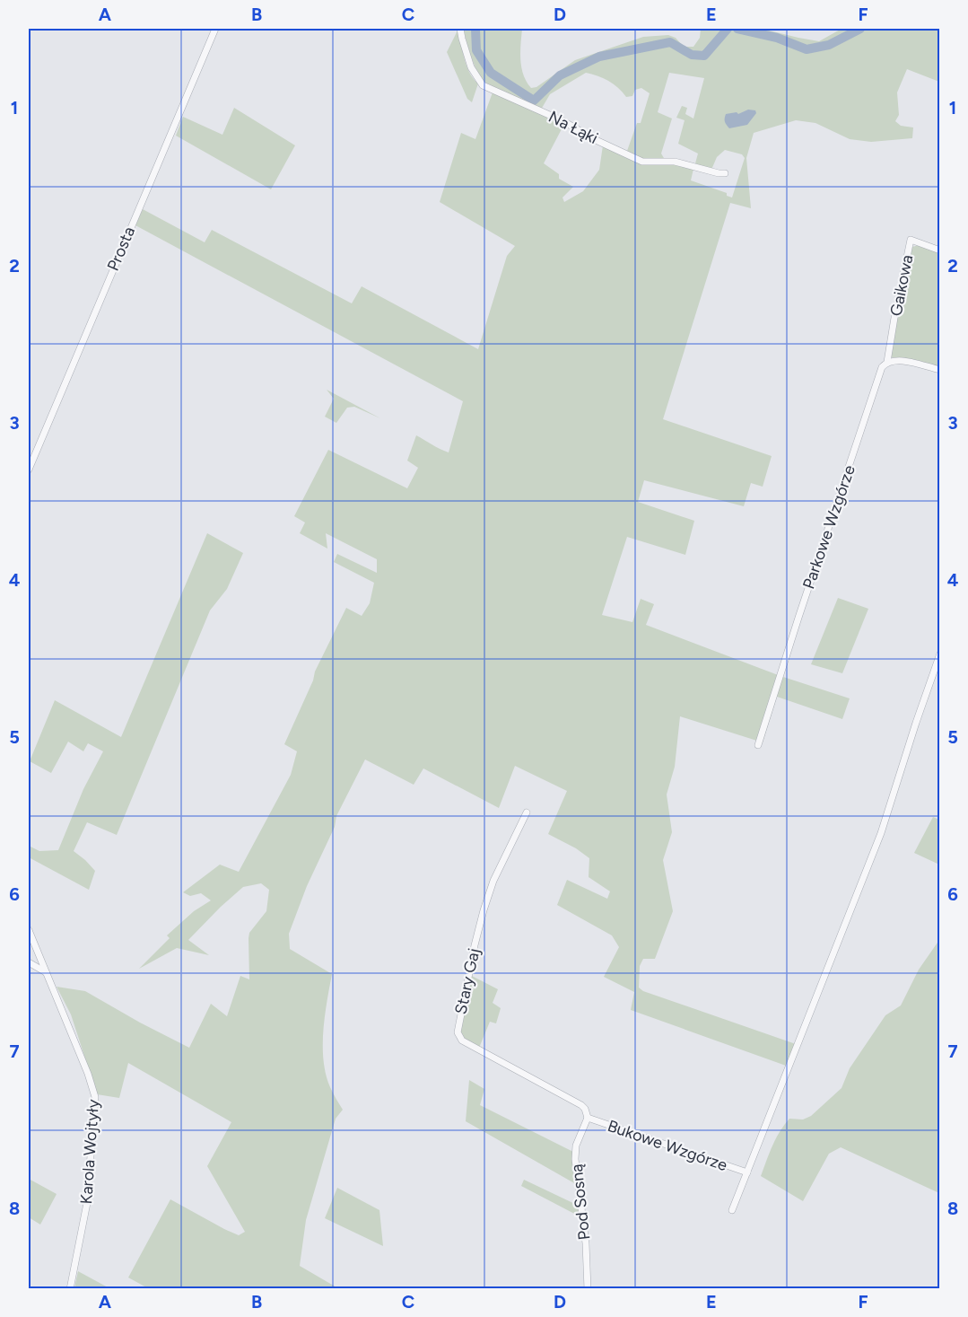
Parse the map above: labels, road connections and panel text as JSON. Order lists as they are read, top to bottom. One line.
{"streets":{"street":["Na Łąki","Prosta","Gaikowa","Parkowe Wzgórze","Stary Gaj","Bukowe Wzgórze","Karola Wojtyły","Pod Sosną"]},"crossings":[["Gaikowa","Parkowe Wzgórze"],["Stary Gaj","Bukowe Wzgórze"],["Stary Gaj","Pod Sosną"],["Bukowe Wzgórze","Pod Sosną"]],"grid":{"columns":["A","B","C","D","E","F"],"rows":["1","2","3","4","5","6","7","8"]}}
